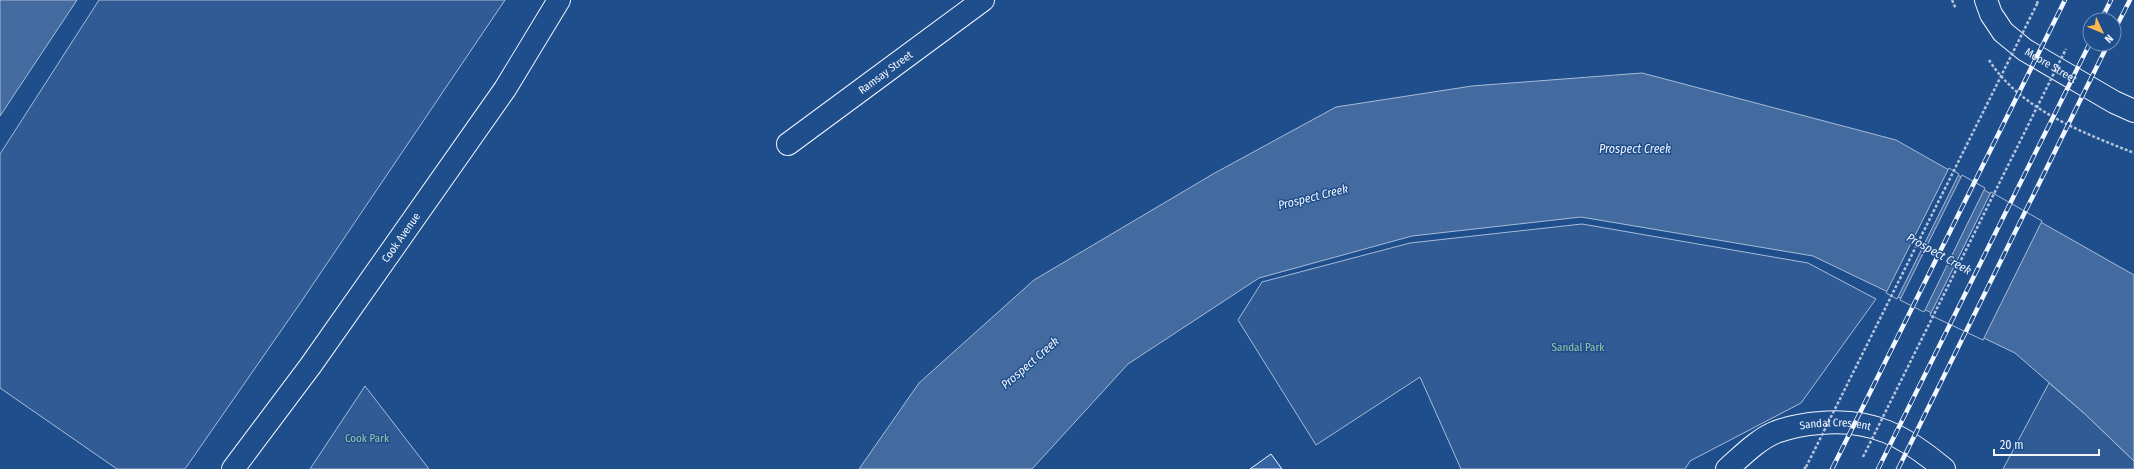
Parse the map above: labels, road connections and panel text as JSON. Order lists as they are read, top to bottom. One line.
{"streets":{"street":["Moore Street","Ramsay Street","Cook Avenue","Sandal Crescent"]},"water":["Prospect Creek"],"parks":["Sandal Park","Cook Park"],"scale_bar":"20 m","north":"bottom right"}
